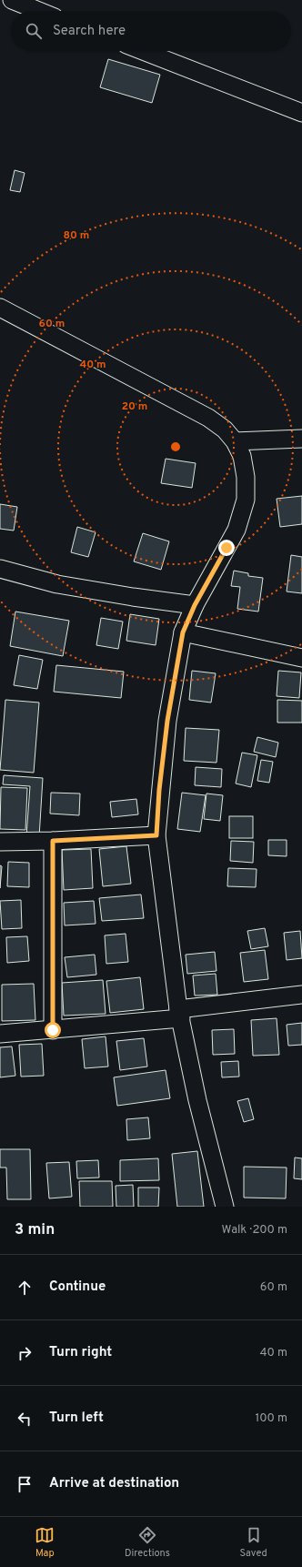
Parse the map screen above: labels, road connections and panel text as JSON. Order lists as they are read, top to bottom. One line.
{"page":{"search":"Search here","heading":["3 min","Walk · 200 m"],"list":[["Continue","60 m"],["Turn right","40 m"],["Turn left","100 m"],"Arrive at destination"],"nav":["Map","Directions","Saved"]},"rings":["80 m","60 m","40 m","20 m"]}
